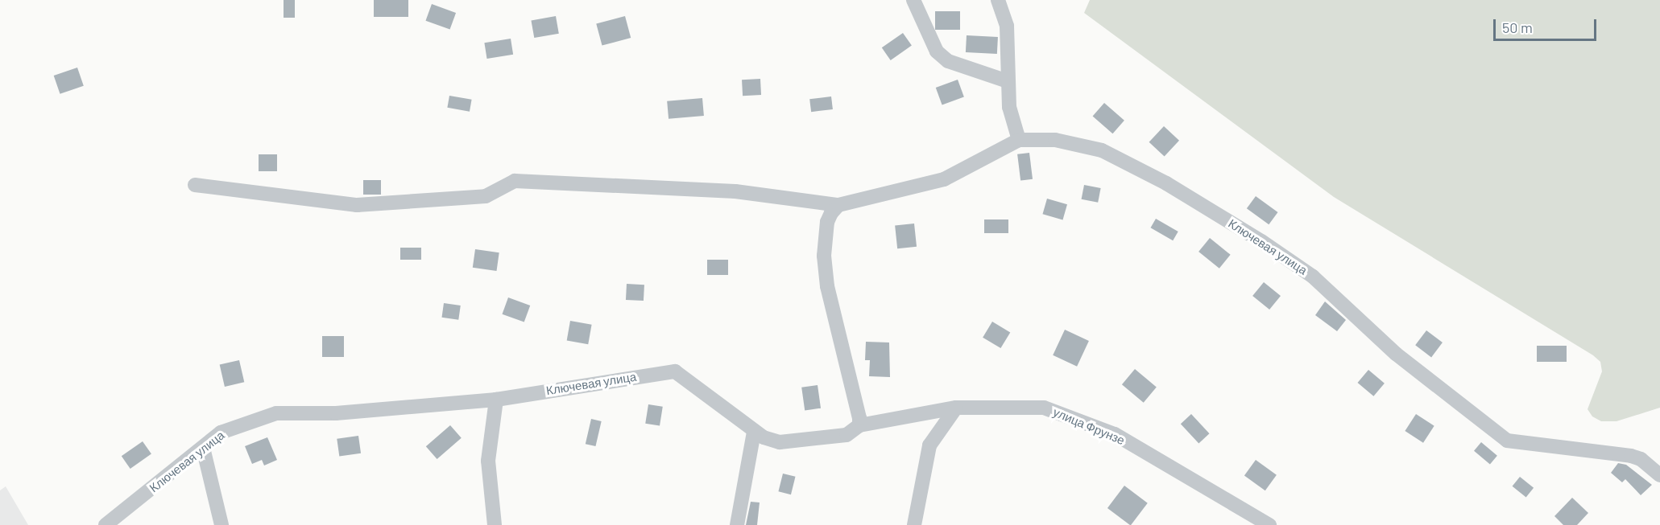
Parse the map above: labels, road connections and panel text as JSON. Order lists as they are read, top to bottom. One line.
{"streets":{"street":["Ключевая улица","улица Фрунзе"]},"crossings":[["Ключевая улица","улица Фрунзе"]],"scale_bar":"50 m"}
